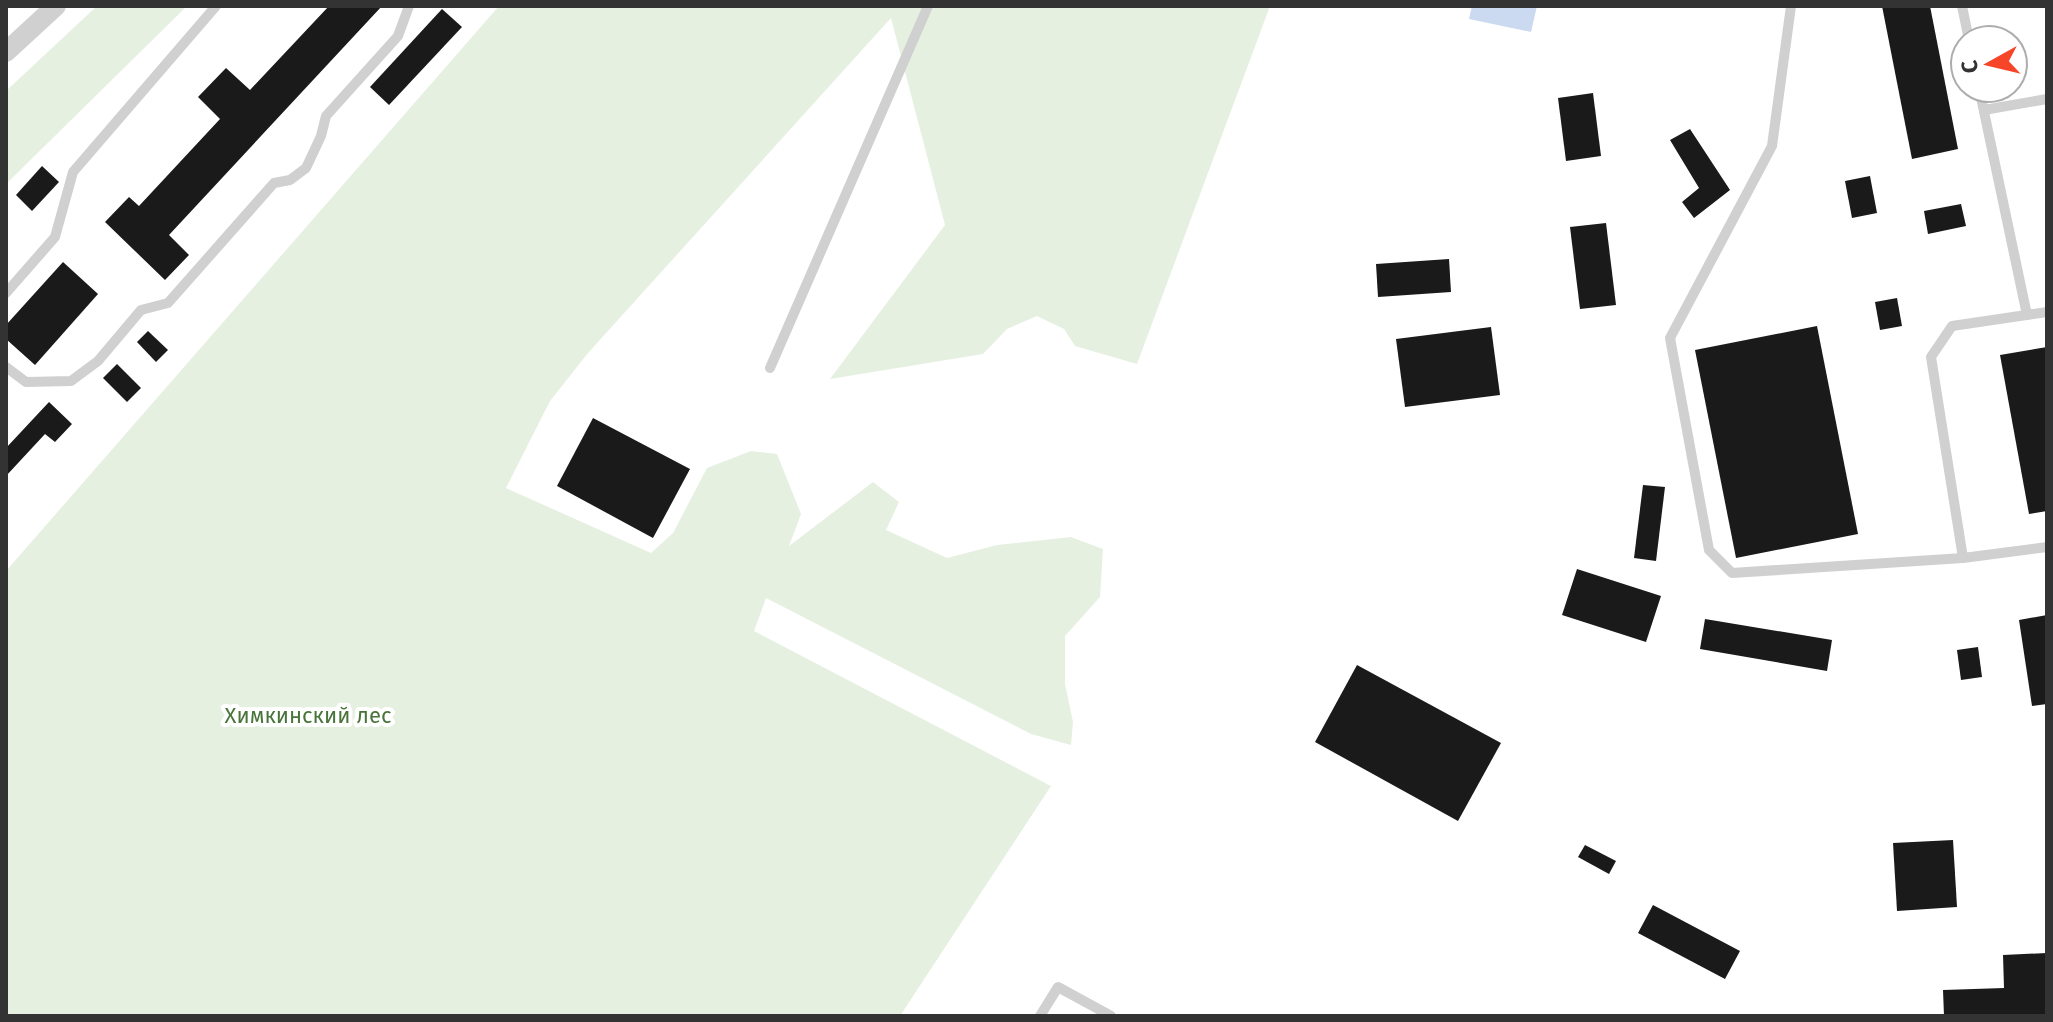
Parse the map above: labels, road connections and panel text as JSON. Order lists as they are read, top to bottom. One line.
{"parks":["Химкинский лес"],"north":"left"}
